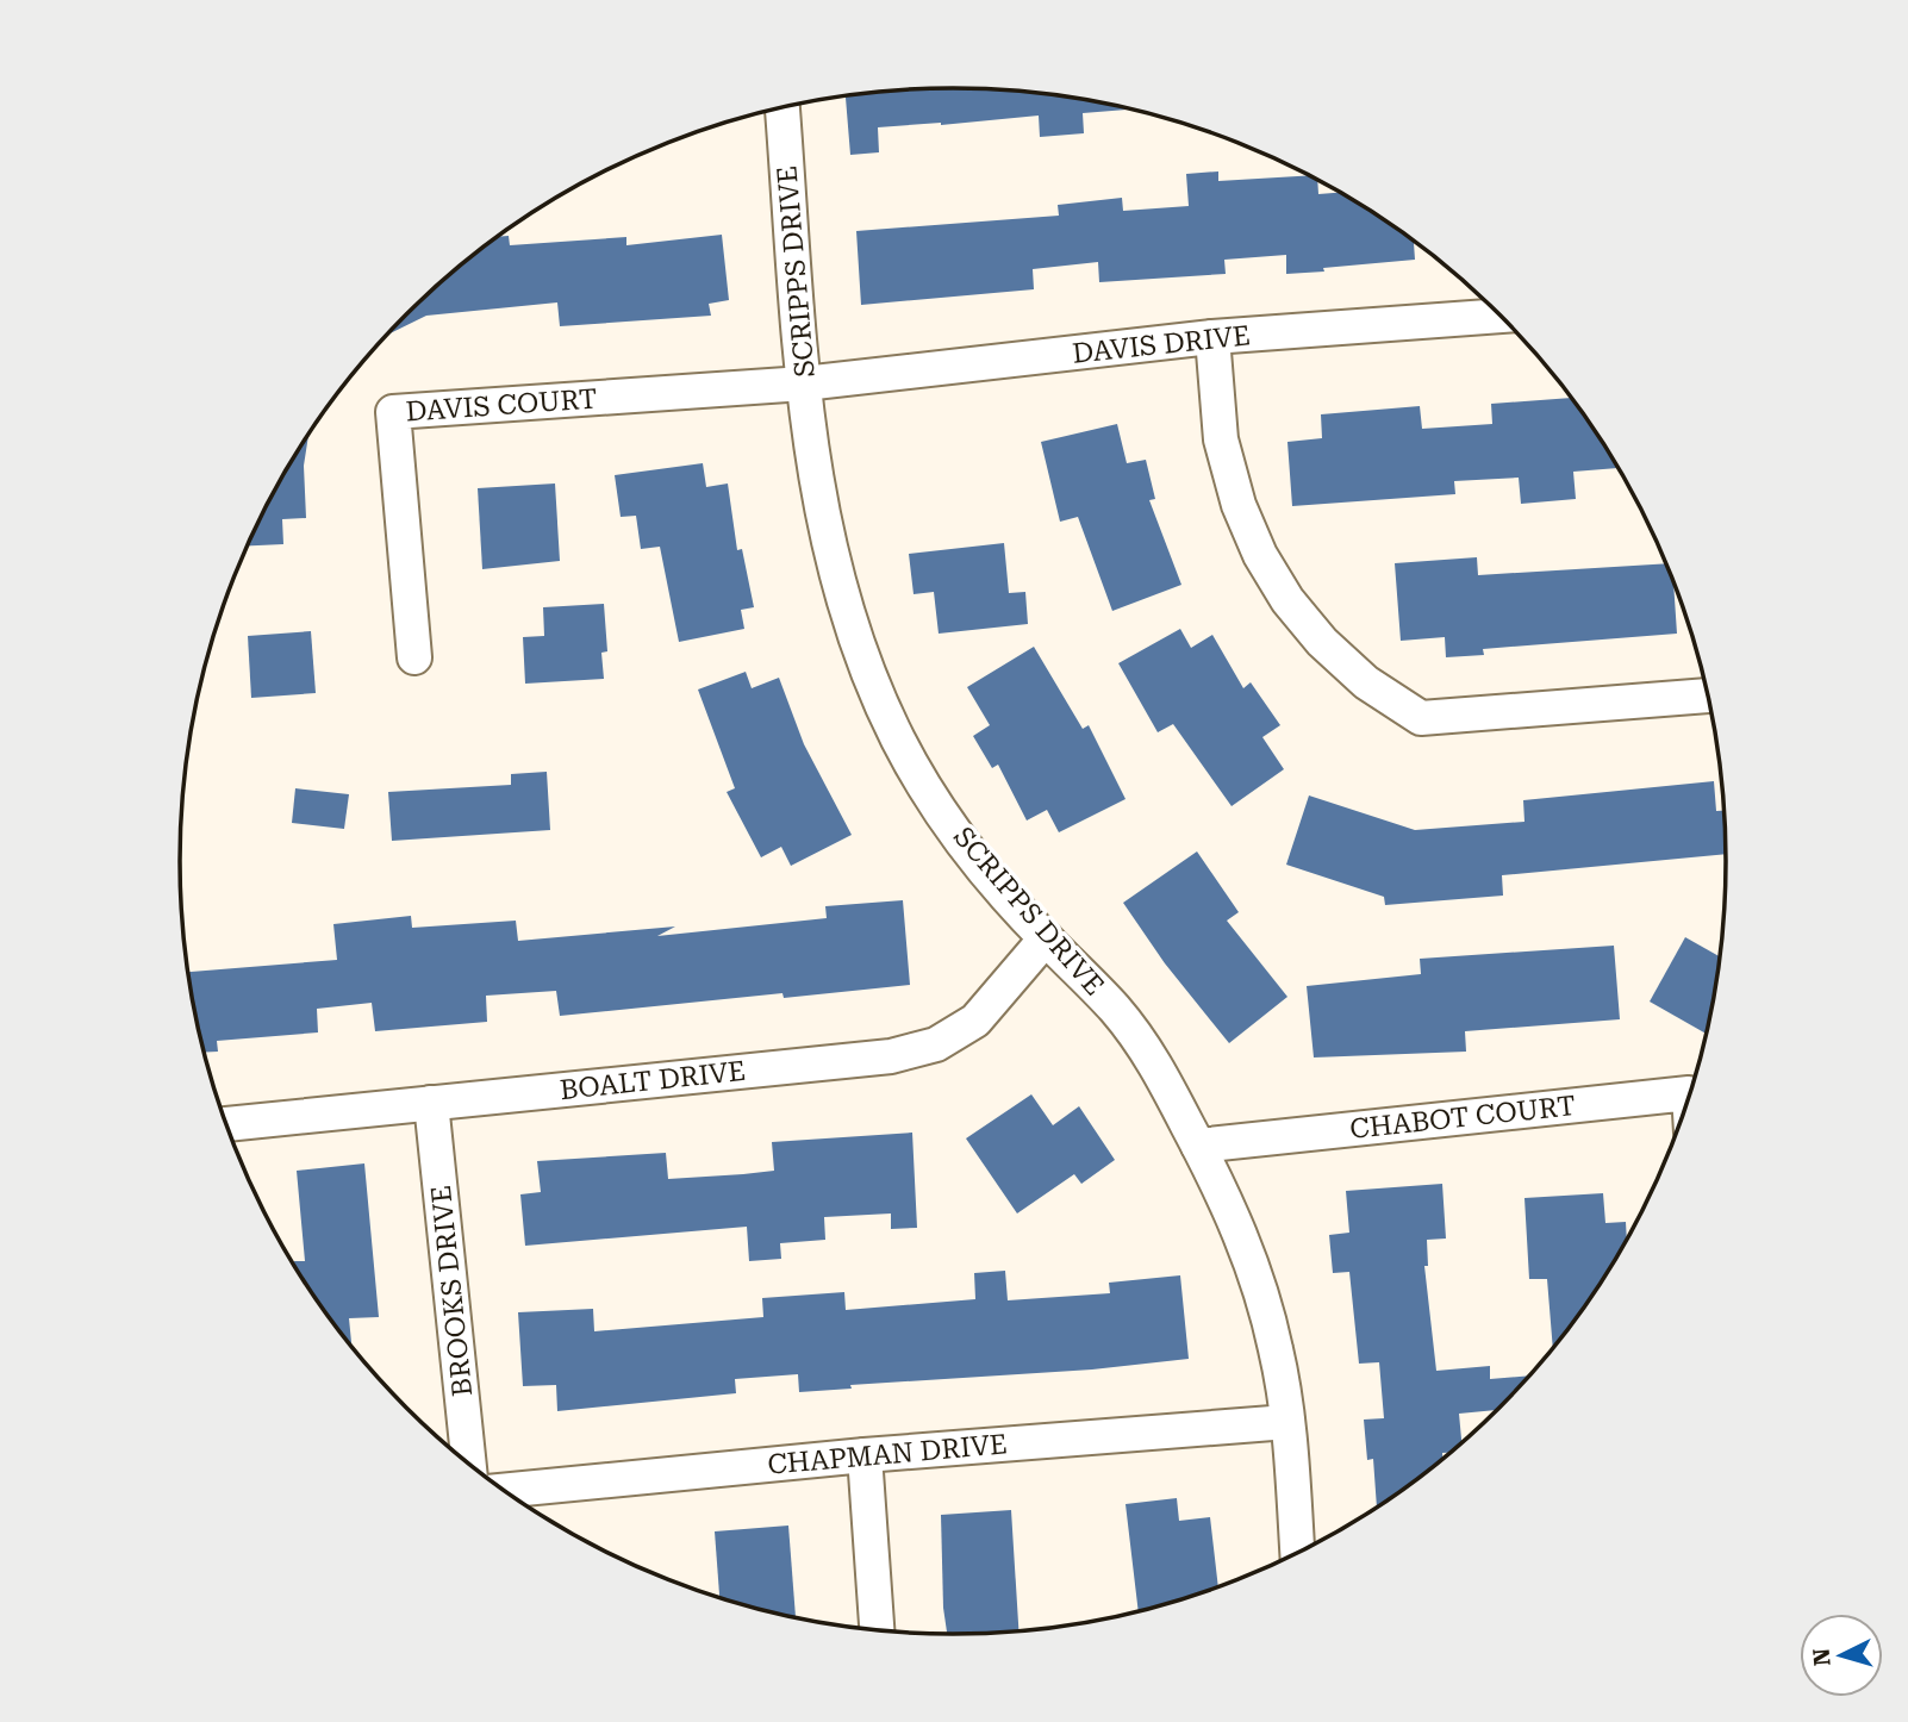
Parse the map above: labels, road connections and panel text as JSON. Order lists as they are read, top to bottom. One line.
{"streets":{"street":["SCRIPPS DRIVE","DAVIS DRIVE","DAVIS COURT","BOALT DRIVE","CHABOT COURT","BROOKS DRIVE","CHAPMAN DRIVE"]},"crossings":[["SCRIPPS DRIVE","DAVIS DRIVE"],["SCRIPPS DRIVE","DAVIS COURT"],["SCRIPPS DRIVE","BOALT DRIVE"],["SCRIPPS DRIVE","CHABOT COURT"],["SCRIPPS DRIVE","CHAPMAN DRIVE"],["DAVIS DRIVE","DAVIS COURT"],["BOALT DRIVE","BROOKS DRIVE"]],"north":"left"}
